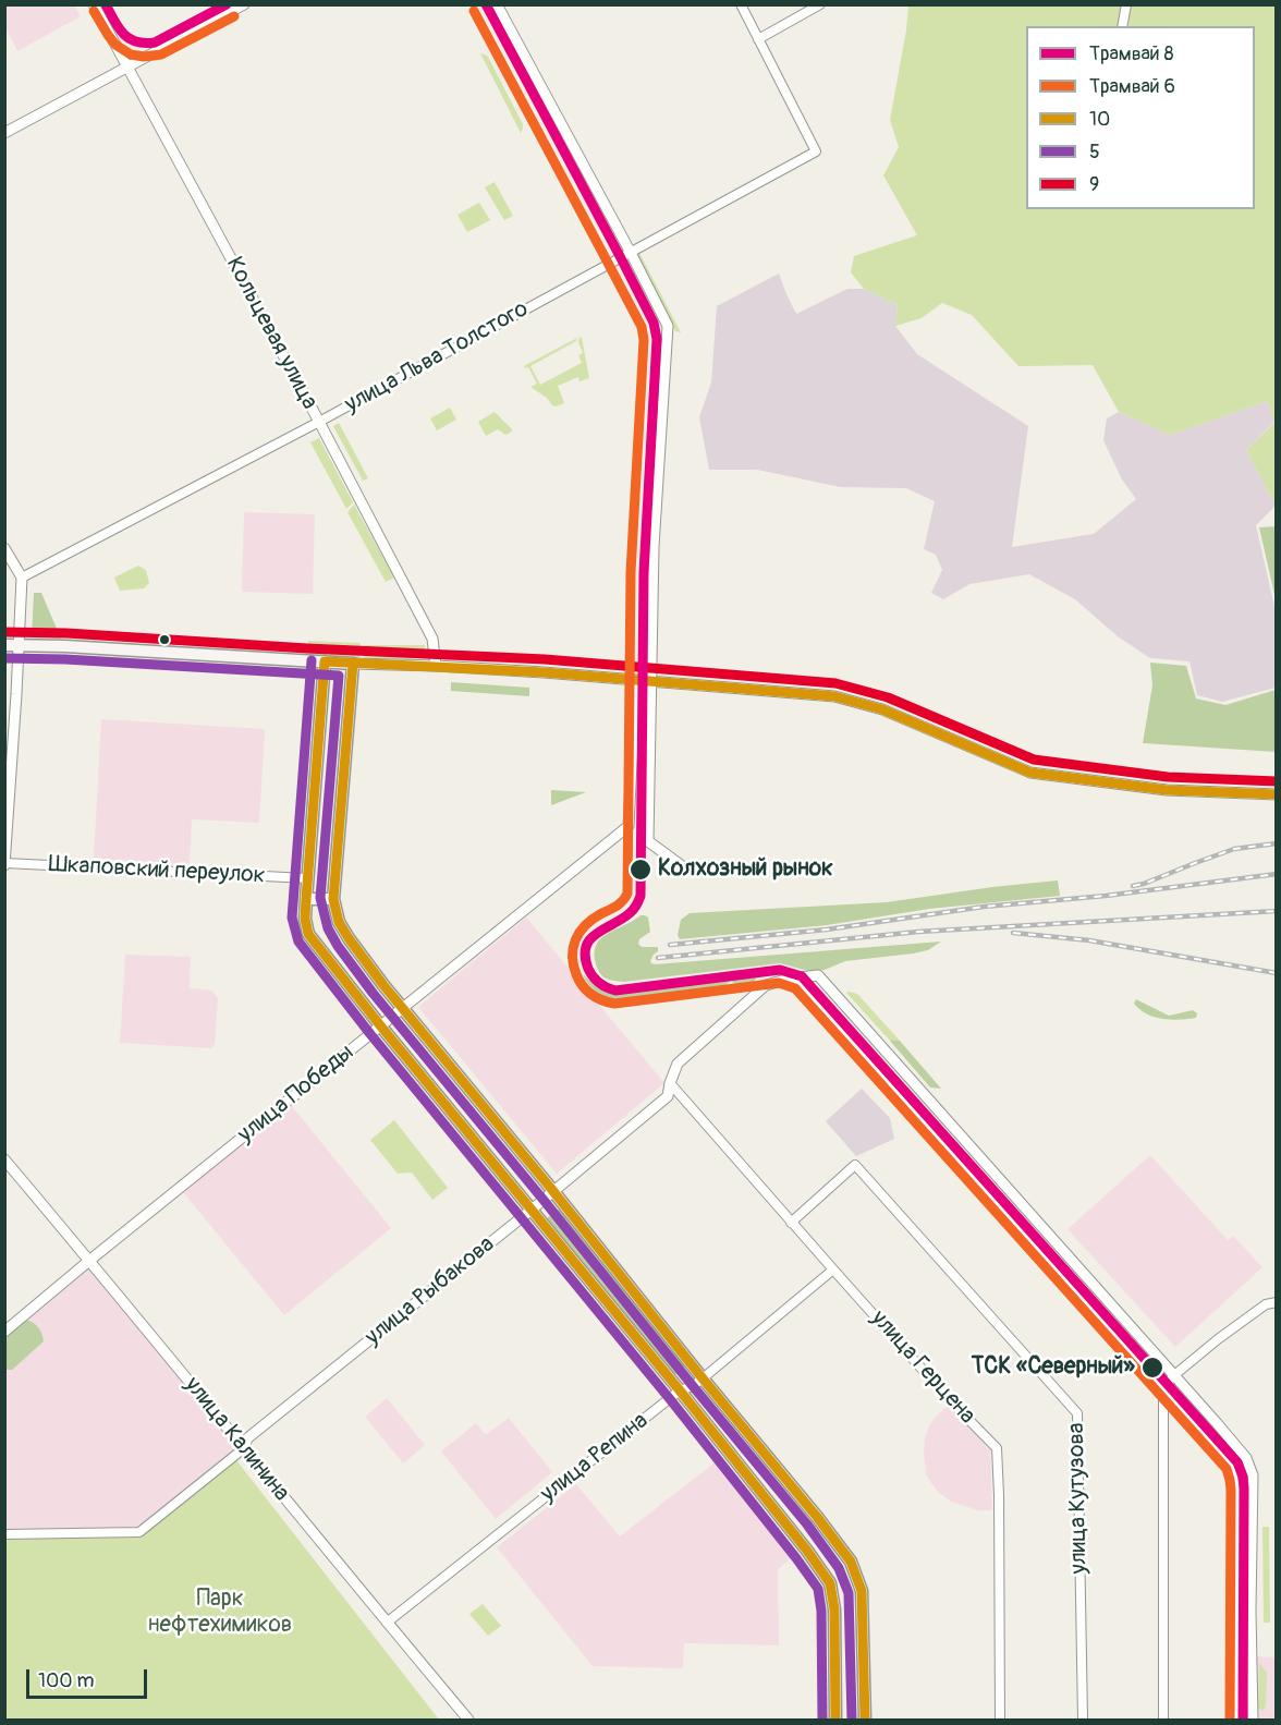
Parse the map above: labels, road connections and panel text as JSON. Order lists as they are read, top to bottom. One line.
{"streets":{"street":["Кольцевая улица","улица Льва Толстого","Шкаповский переулок","улица Победы","улица Рыбакова","улица Герцена","улица Калинина","улица Репина","улица Кутузова"]},"crossings":[["Кольцевая улица","улица Льва Толстого"],["улица Победы","улица Калинина"],["улица Рыбакова","улица Герцена"],["улица Рыбакова","улица Калинина"],["улица Герцена","улица Репина"],["улица Герцена","улица Кутузова"],["улица Калинина","улица Репина"]],"parks":["Парк нефтехимиков"],"places":["Колхозный рынок","ТСК «Северный»"],"lines":["tram line 8","tram line 6","transit line 9","transit line 5","transit line 10"],"legend":["Трамвай 8","Трамвай 6","10","5","9"],"scale_bar":"100 m"}
